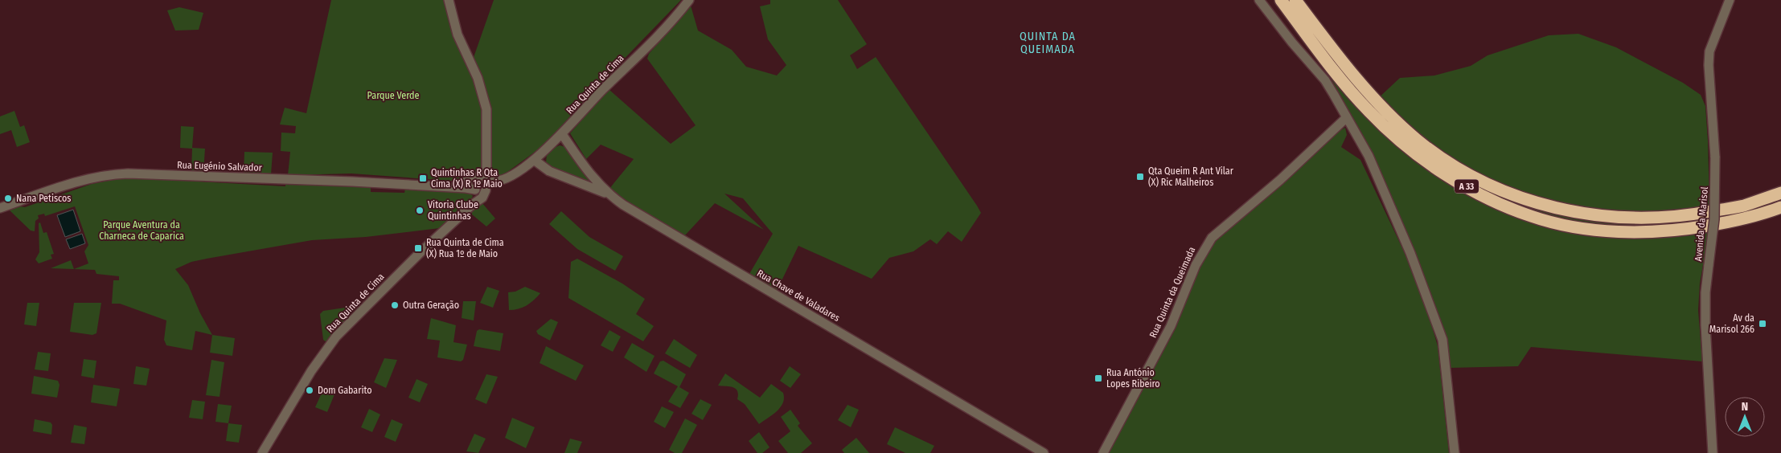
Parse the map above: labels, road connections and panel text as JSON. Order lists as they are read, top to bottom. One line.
{"streets":{"highway":["A 33"],"street":["Rua Quinta de Cima","Rua Eugénio Salvador","Avenida da Marisol","Rua Quinta da Queimada","Rua Chave de Valadares"]},"crossings":[["Rua Quinta de Cima","Rua Eugénio Salvador"],["Rua Quinta de Cima","Rua Chave de Valadares"]],"districts":["QUINTA DA QUEIMADA"],"parks":["Parque Verde","Parque Aventura da Charneca de Caparica"],"places":{"transit":["Qta Queim R Ant Vilar (X) Ric Malheiros","Quintinhas R Qta Cima (X) R 1º Maio","Rua Quinta de Cima (X) Rua 1º de Maio","Av da Marisol 266","Rua António Lopes Ribeiro"],"other":["Nana Petiscos","Vitoria Clube Quintinhas","Outra Geração","Dom Gabarito"]},"north":"top"}
